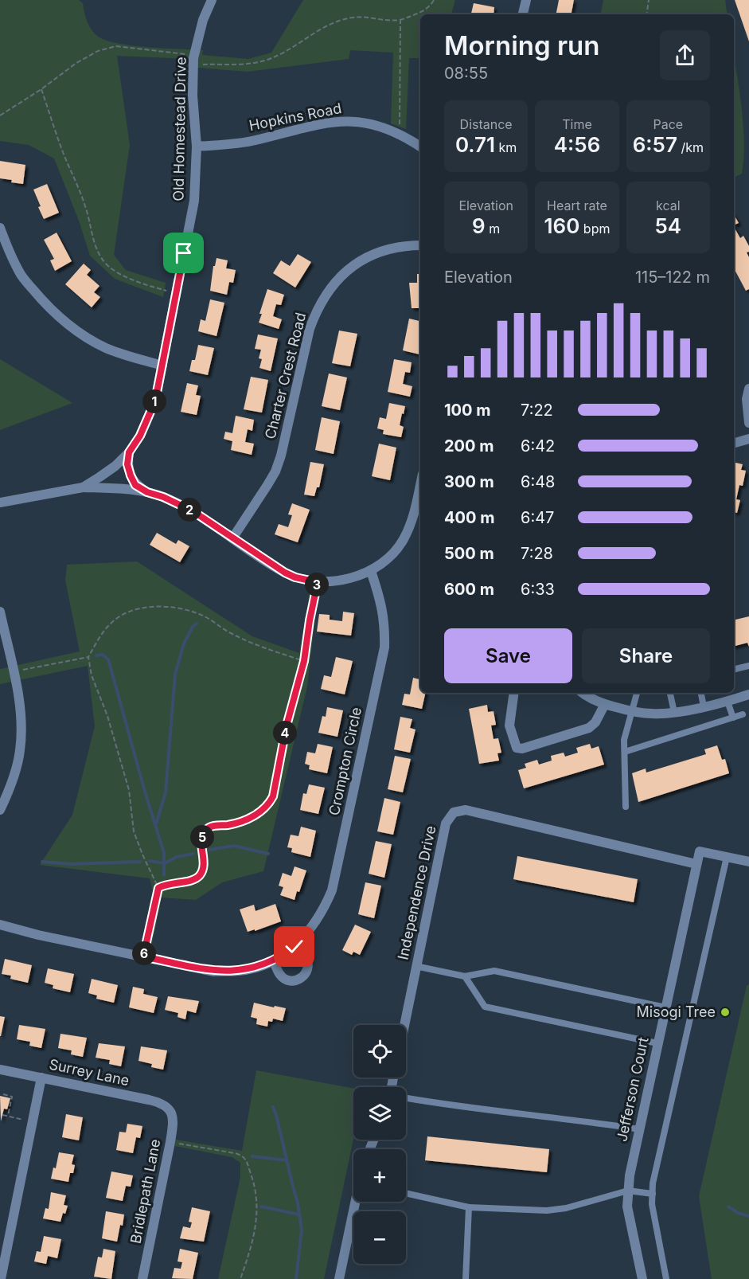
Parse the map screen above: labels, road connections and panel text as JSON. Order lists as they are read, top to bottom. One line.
{"streets":{"street":["Hopkins Road","Old Homestead Drive","Charter Crest Road","Crompton Circle","Independence Drive","Surrey Lane","Jefferson Court","Bridlepath Lane"]},"crossings":[["Hopkins Road","Old Homestead Drive"],["Independence Drive","Jefferson Court"],["Surrey Lane","Bridlepath Lane"]],"places":["Misogi Tree"],"page":{"heading":["Morning run","08:55"],"stats":[["Distance","0.71 km"],["Time","4:56"],["Pace","6:57 /km"],["Elevation","9 m"],["Heart rate","160 bpm"],["kcal","54"]],"chart":["Elevation","115–122 m"],"pins":["1","2","3","4","5","6"],"list":[{"name":"100 m","note":"7:22"},{"name":"200 m","note":"6:42"},{"name":"300 m","note":"6:48"},{"name":"400 m","note":"6:47"},{"name":"500 m","note":"7:28"},{"name":"600 m","note":"6:33"}],"buttons":["Save","Share"],"map_buttons":["+","−"]}}
